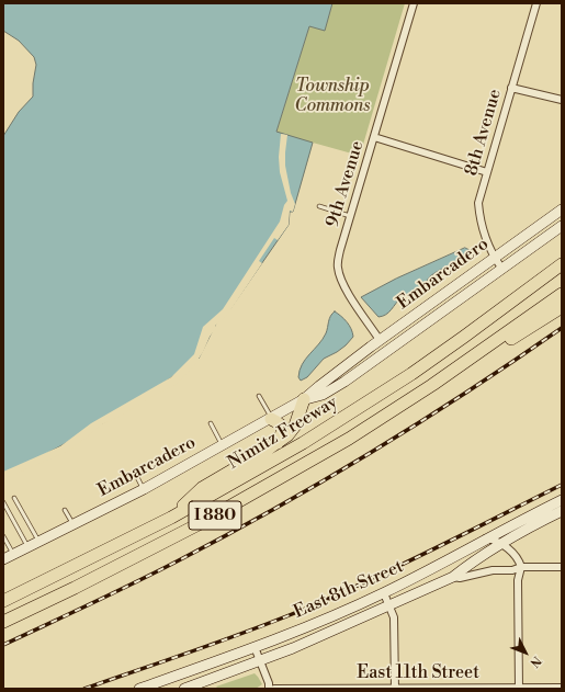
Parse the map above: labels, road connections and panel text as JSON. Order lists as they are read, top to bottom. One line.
{"streets":{"highway":["Nimitz Freeway","I 880"],"main road":["Embarcadero","East 8th Street"],"street":["8th Avenue","9th Avenue","East 11th Street"]},"crossings":[["8th Avenue","Embarcadero"],["9th Avenue","Embarcadero"]],"parks":["Township Commons"],"north":"bottom right"}
